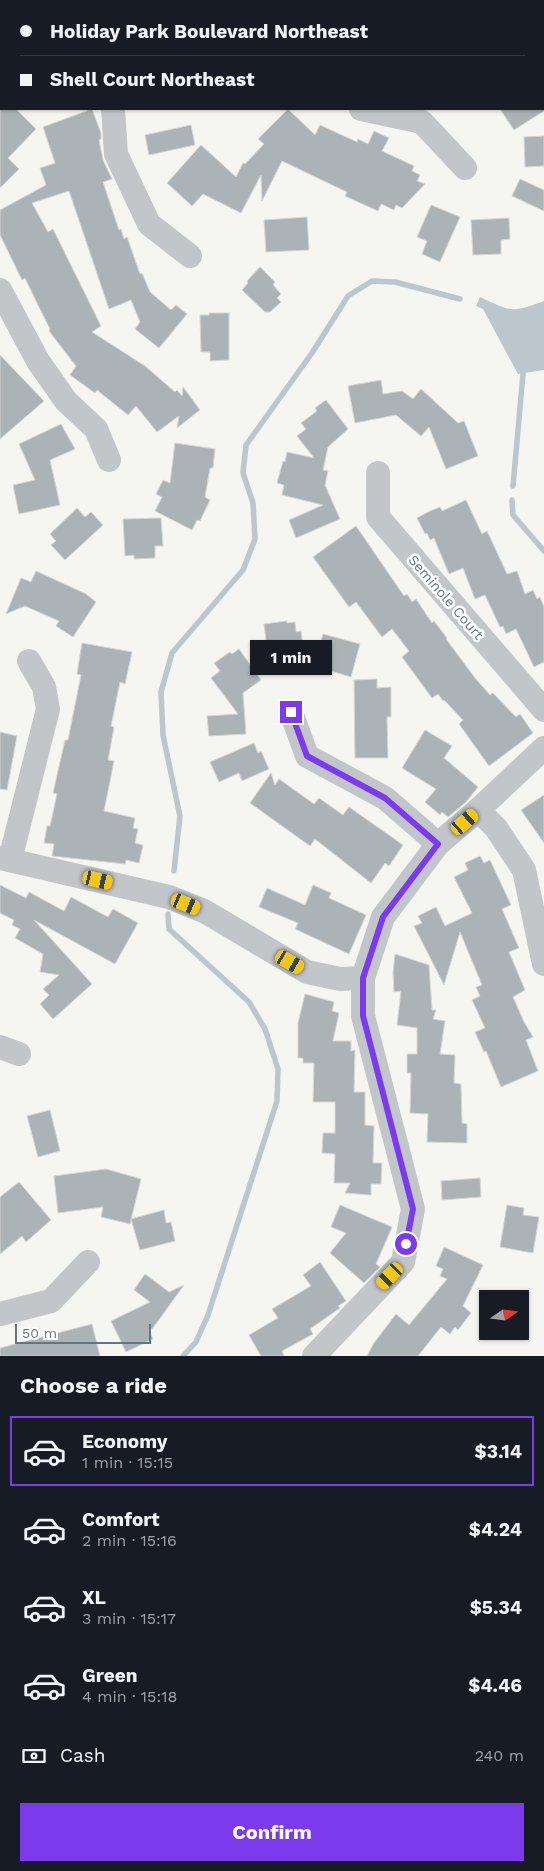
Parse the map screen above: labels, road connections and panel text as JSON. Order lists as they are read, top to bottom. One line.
{"streets":{"street":["Seminole Court"]},"scale_bar":"50 m","north":"right","page":{"banner":["Holiday Park Boulevard Northeast","Shell Court Northeast"],"bubble":"1 min","scale":"50 m","heading":"Choose a ride","list":[{"name":"Economy","note":"1 min · 15:15","value":"$3.14"},{"name":"Comfort","note":"2 min · 15:16","value":"$4.24"},{"name":"XL","note":"3 min · 15:17","value":"$5.34"},{"name":"Green","note":"4 min · 15:18","value":"$4.46"}],"pay":["Cash","240 m"],"buttons":"Confirm"}}
